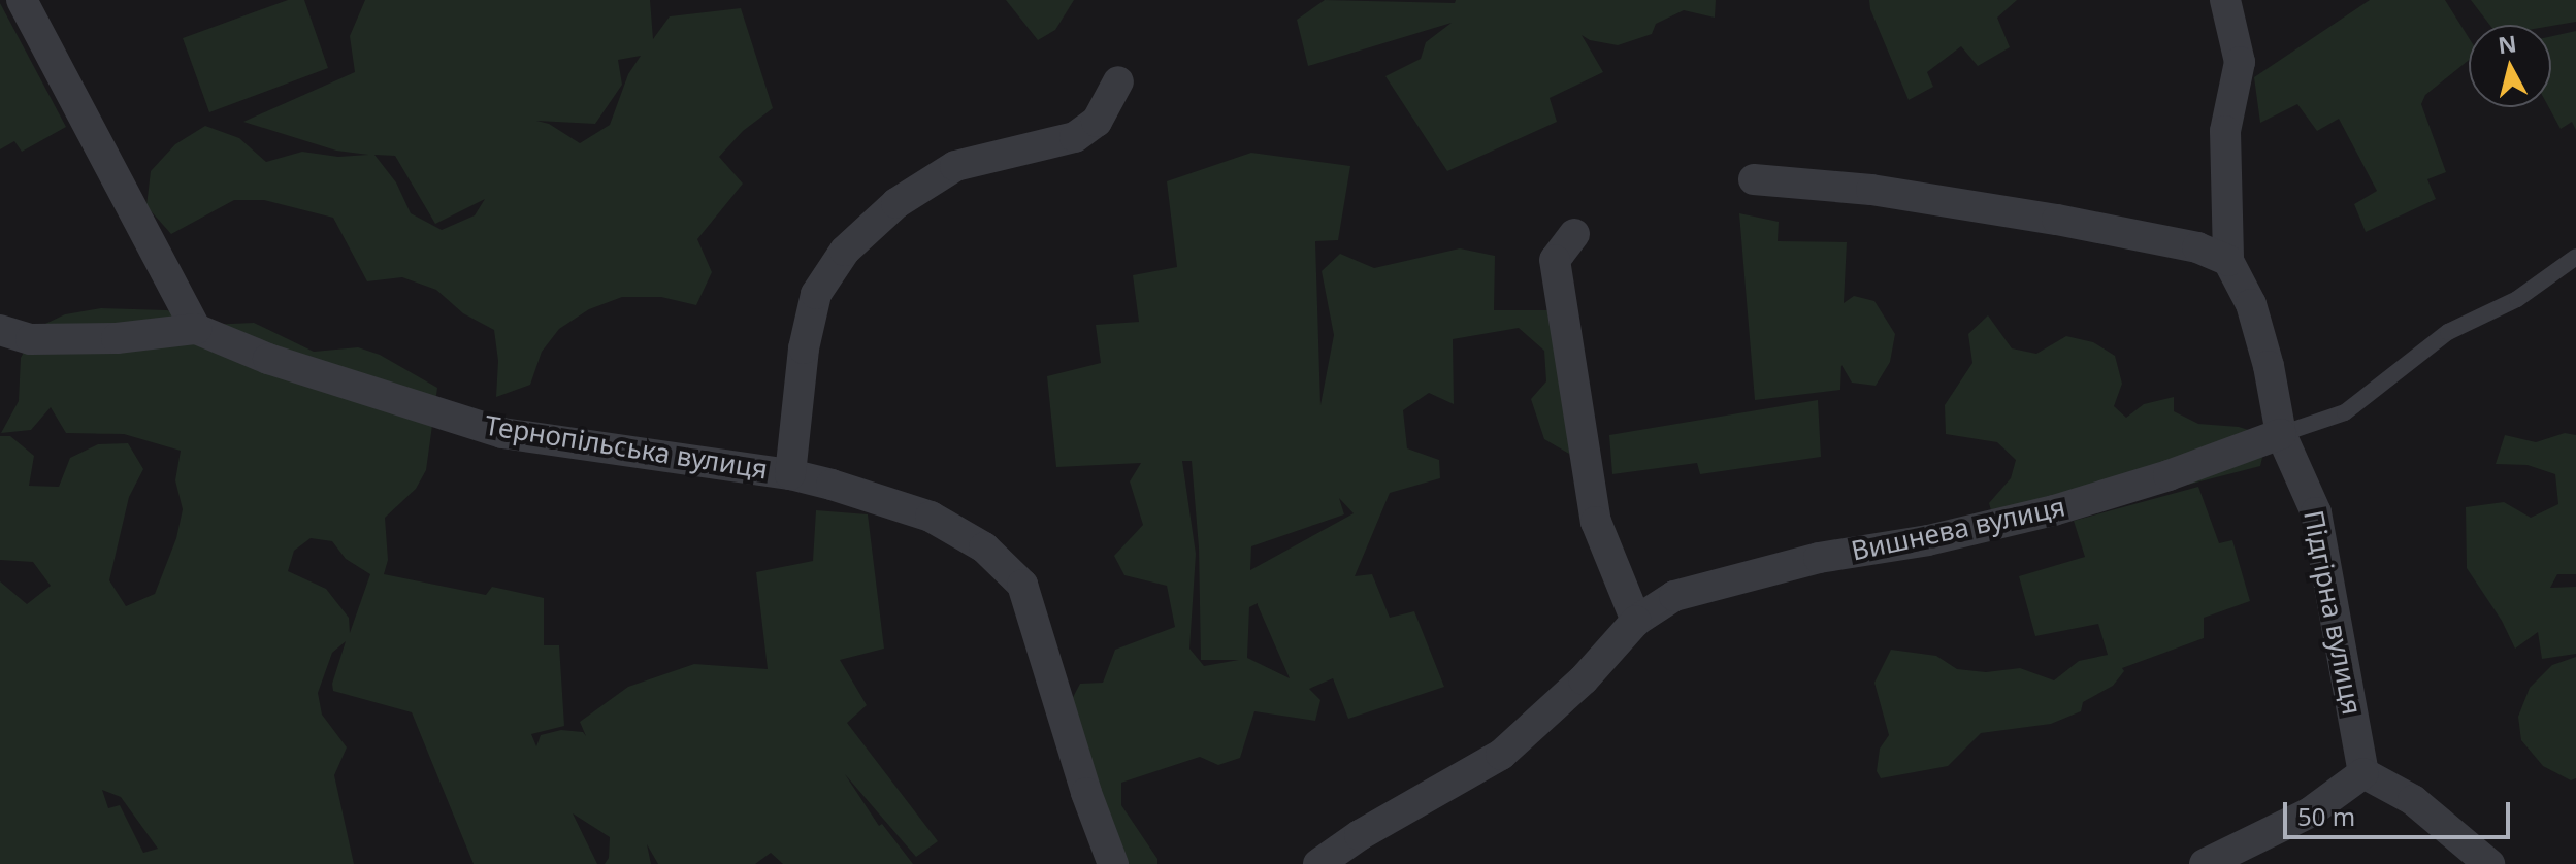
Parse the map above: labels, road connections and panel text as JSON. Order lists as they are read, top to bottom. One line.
{"streets":{"street":["Тернопільська вулиця","Вишнева вулиця","Підгірна вулиця"]},"crossings":[["Вишнева вулиця","Підгірна вулиця"]],"scale_bar":"50 m","north":"top"}
